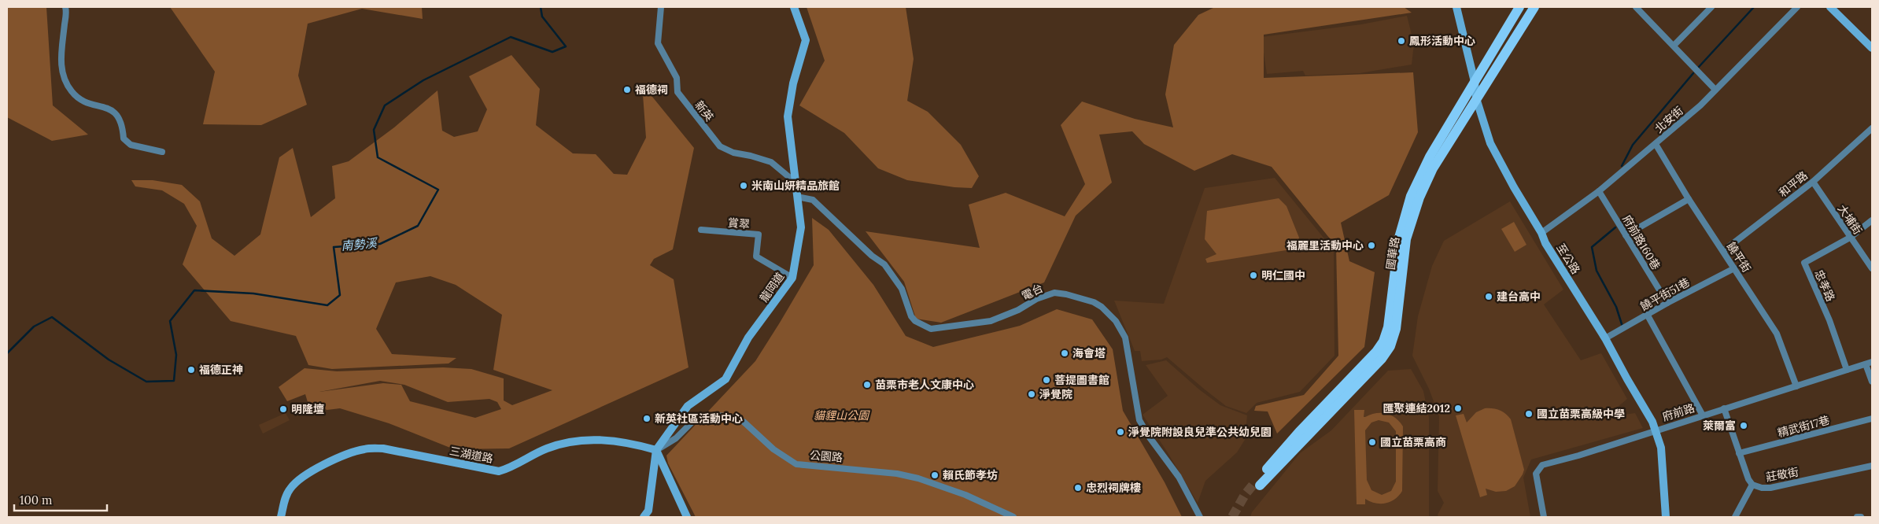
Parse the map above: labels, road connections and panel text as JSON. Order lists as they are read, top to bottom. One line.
{"streets":{"main road":["國華路"],"street":["新英","北安街","和平路","大埔街","賞翠","府前路160巷","饒平街","至公路","忠孝路","龍岡道","電台","饒平街51巷","府前路","精武街17巷","三湖道路","公園路","莊敬街"]},"crossings":[["新英","龍岡道"],["北安街","府前路160巷"],["北安街","饒平街"],["北安街","至公路"],["和平路","大埔街"],["和平路","饒平街"],["大埔街","忠孝路"],["賞翠","龍岡道"],["府前路160巷","饒平街51巷"],["國華路","至公路"],["饒平街","饒平街51巷"],["饒平街","府前路"],["至公路","饒平街51巷"],["至公路","府前路"],["忠孝路","府前路"],["龍岡道","電台"],["龍岡道","三湖道路"],["龍岡道","公園路"],["府前路","莊敬街"],["精武街17巷","莊敬街"],["三湖道路","公園路"]],"water":["南勢溪"],"parks":["貓貍山公園"],"places":["鳳形活動中心","福德祠","米南山妍精品旅館","福麗里活動中心","明仁國中","建台高中","海會塔","福德正神","菩提圖書館","苗栗市老人文康中心","淨覺院","匯聚連結2012","明隆壇","國立苗栗高級中學","新英社區活動中心","萊爾富","淨覺院附設良兒準公共幼兒園","國立苗栗高商","賴氏節孝坊","忠烈祠牌樓"],"scale_bar":"100 m"}
